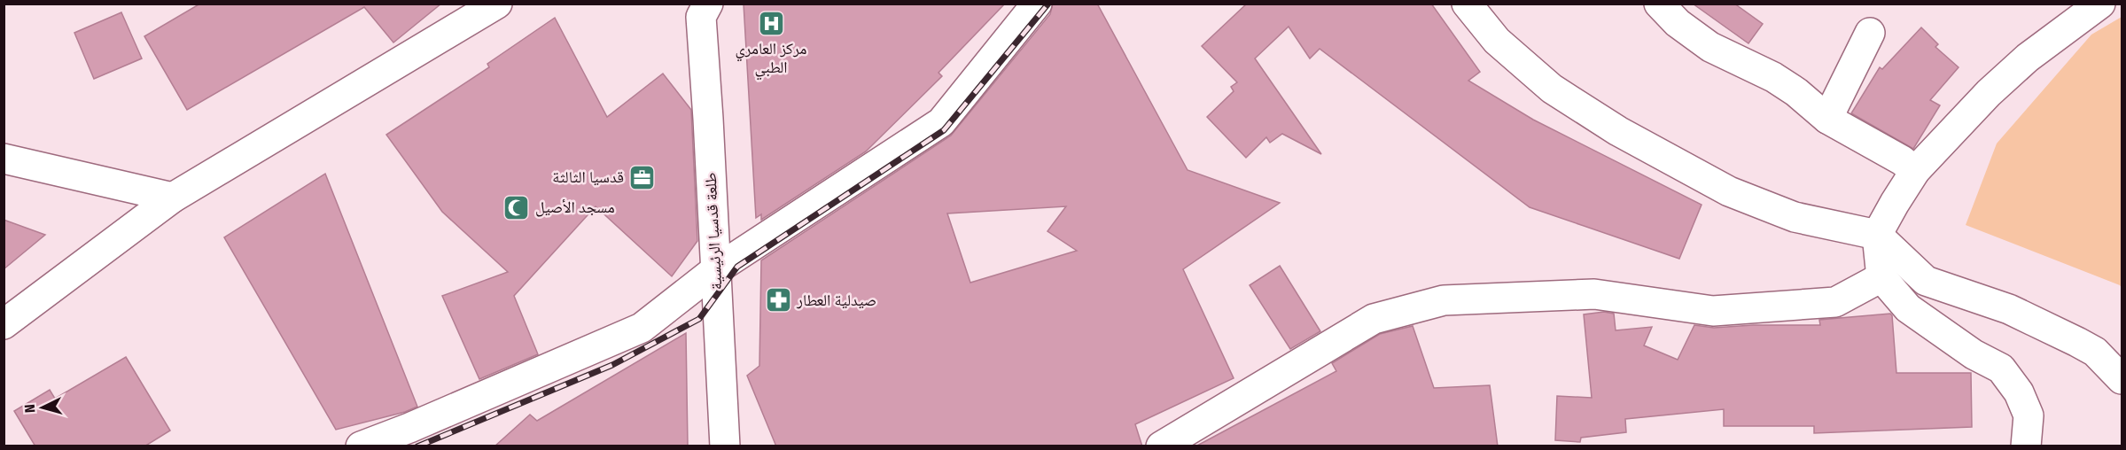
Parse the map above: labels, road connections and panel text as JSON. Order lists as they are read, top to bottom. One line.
{"streets":{"street":["طلعة قدسيا الرئيسية"]},"places":{"hospital":["مركز العامري الطبي"],"office":["قدسيا الثالثة"],"mosque":["مسجد الأصيل"],"pharmacy":["صيدلية العطار"]},"north":"left"}
